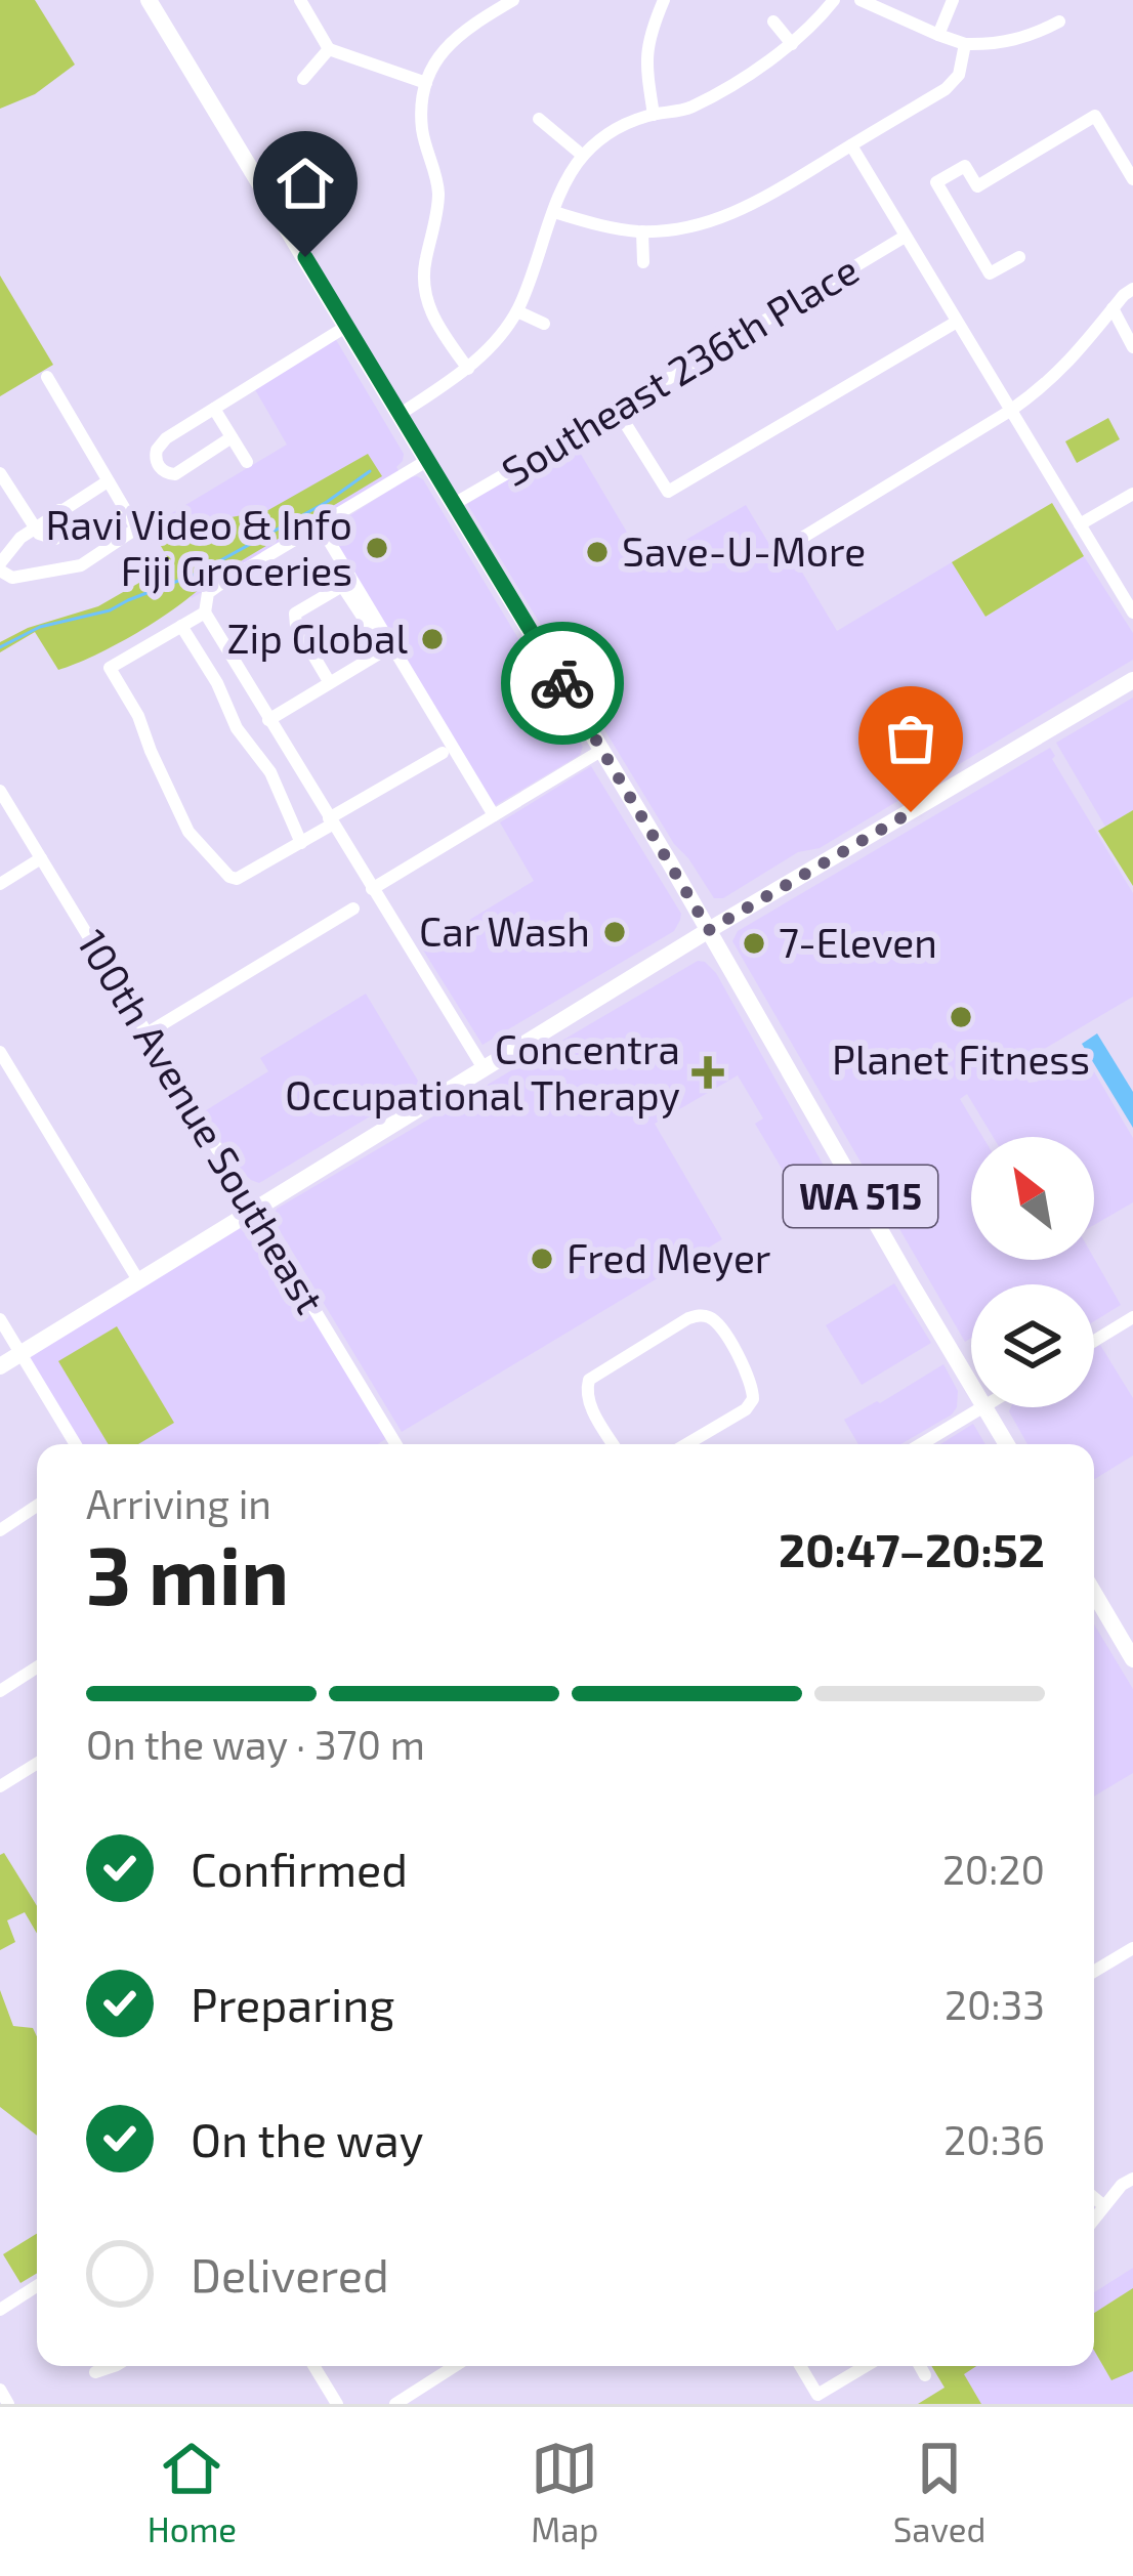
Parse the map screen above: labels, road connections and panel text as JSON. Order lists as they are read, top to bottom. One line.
{"streets":{"main road":["WA 515"],"street":["Southeast 236th Place","100th Avenue Southeast"]},"crossings":[["Southeast 236th Place","WA 515"]],"places":{"other":["Ravi Video & Info Fiji Groceries","Save-U-More","Zip Global","Car Wash","7-Eleven","Planet Fitness","Fred Meyer"],"health":["Concentra Occupational Therapy"]},"north":"top left","page":{"heading":["3 min","Arriving in","20:47–20:52"],"bar":"On the way · 370 m","list":[["Confirmed","20:20"],["Preparing","20:33"],["On the way","20:36"],"Delivered"],"tabs":["Home","Map","Saved"]}}
